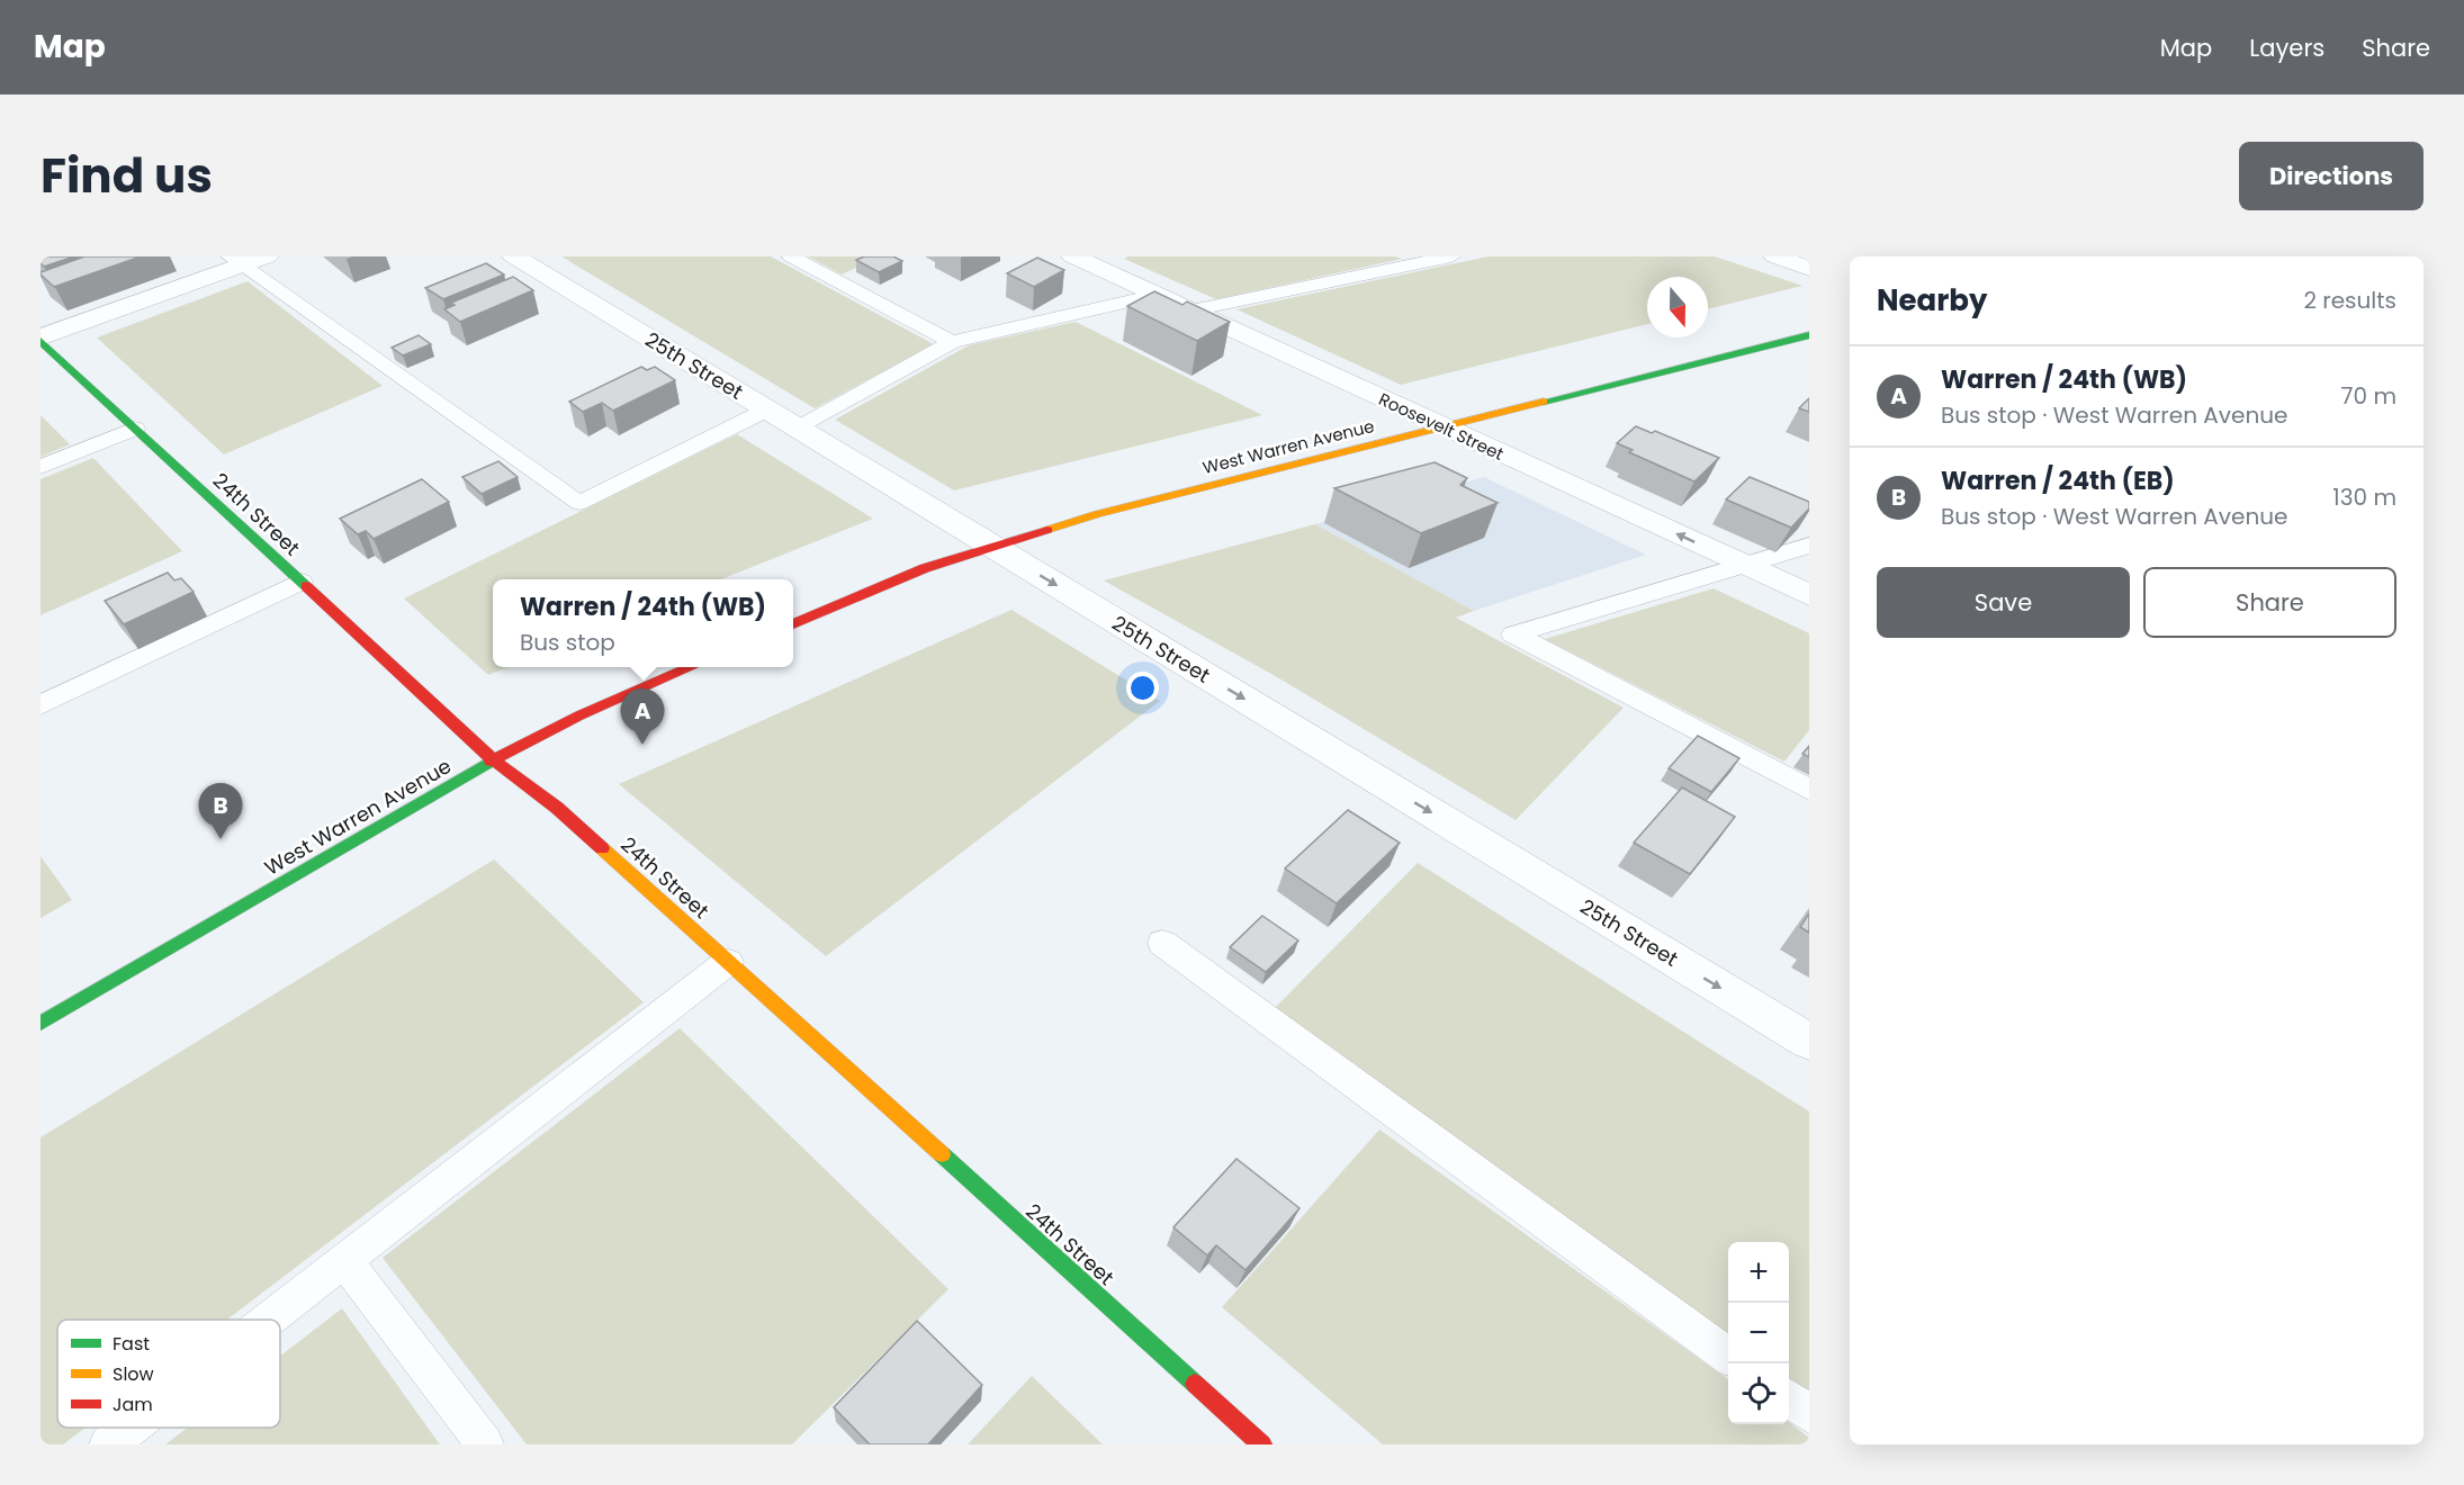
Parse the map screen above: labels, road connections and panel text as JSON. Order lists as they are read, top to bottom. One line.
{"streets":{"main road":["West Warren Avenue","24th Street"],"street":["25th Street","Roosevelt Street"]},"crossings":[["25th Street","West Warren Avenue"],["Roosevelt Street","West Warren Avenue"],["West Warren Avenue","24th Street"]],"one_way":["25th Street","Roosevelt Street"],"legend":["Fast","Slow","Jam"],"north":"bottom","page":{"header":"Map","nav":["Map","Layers","Share"],"title":"Find us","buttons":["Directions",["Save","Share"]],"heading":["Nearby","2 results"],"list":[{"mark":"A","name":"Warren / 24th (WB)","note":"Bus stop · West Warren Avenue","value":"70 m"},{"mark":"B","name":"Warren / 24th (EB)","note":"Bus stop · West Warren Avenue","value":"130 m"}],"popup":["Warren / 24th (WB)","Bus stop"],"pins":["A","B"],"map_buttons":["+","−"]}}
